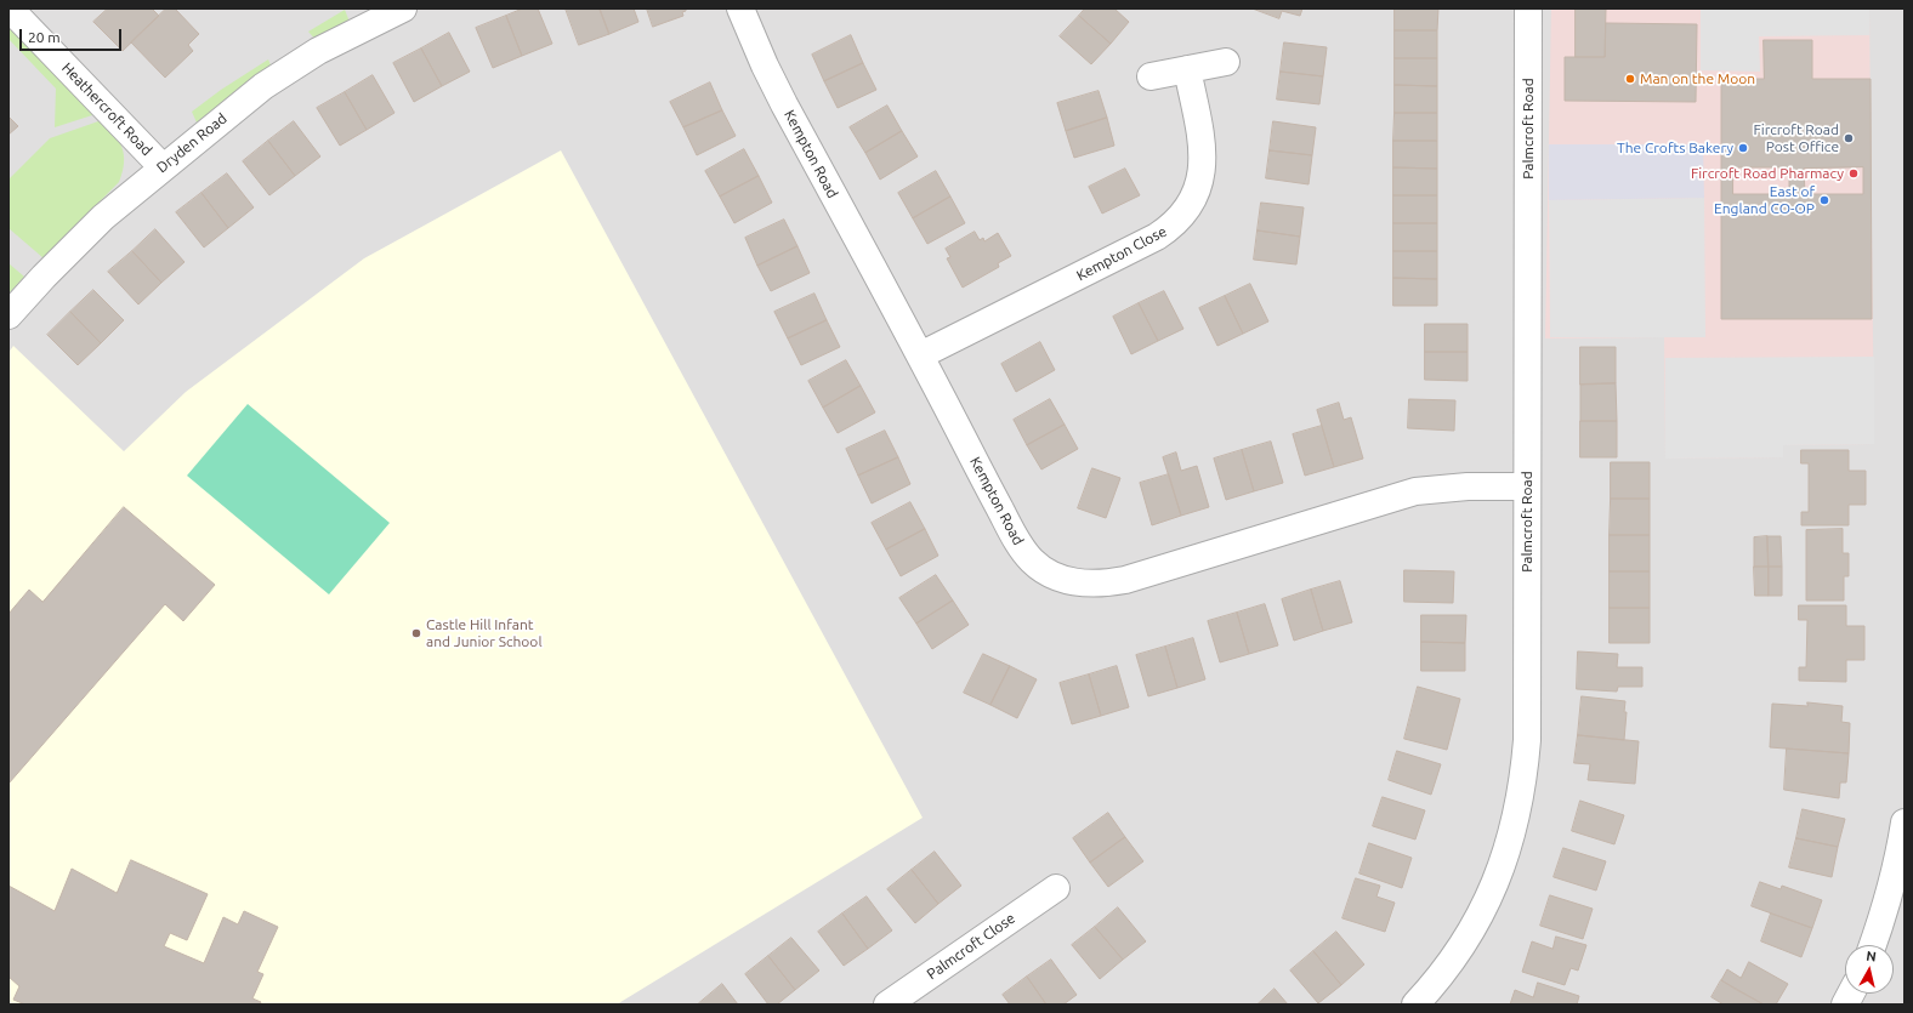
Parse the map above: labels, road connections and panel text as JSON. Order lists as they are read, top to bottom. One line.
{"streets":{"street":["Heathercroft Road","Palmcroft Road","Dryden Road","Kempton Road","Kempton Close","Palmcroft Close"]},"crossings":[["Heathercroft Road","Dryden Road"],["Palmcroft Road","Kempton Road"],["Kempton Road","Kempton Close"]],"places":["Man on the Moon","Fircroft Road Post Office","The Crofts Bakery","Fircroft Road Pharmacy","East of England CO-OP","Castle Hill Infant and Junior School"],"scale_bar":"20 m","north":"top"}
